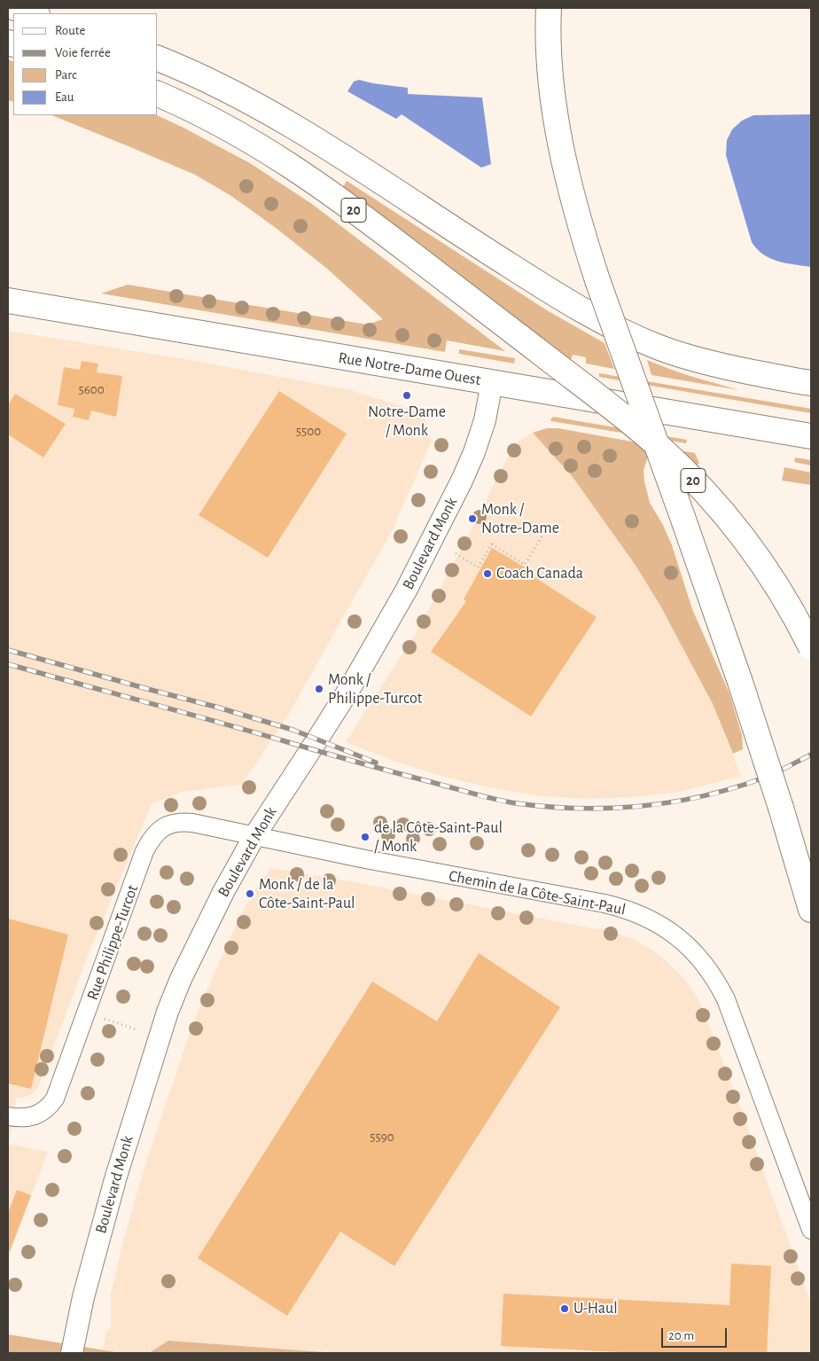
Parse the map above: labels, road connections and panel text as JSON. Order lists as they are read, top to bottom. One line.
{"streets":{"main road":["20","Rue Notre-Dame Ouest"],"street":["Boulevard Monk","Chemin de la Côte-Saint-Paul","Rue Philippe-Turcot"]},"crossings":[["Rue Notre-Dame Ouest","Boulevard Monk"],["Boulevard Monk","Chemin de la Côte-Saint-Paul"],["Boulevard Monk","Rue Philippe-Turcot"],["Chemin de la Côte-Saint-Paul","Rue Philippe-Turcot"]],"places":["Notre-Dame / Monk","Monk / Notre-Dame","Coach Canada","Monk / Philippe-Turcot","de la Côte-Saint-Paul / Monk","Monk / de la Côte-Saint-Paul","U-Haul"],"house_numbers":["5600","5500","5590"],"legend":["Route","Voie ferrée","Parc","Eau"],"scale_bar":"20 m"}
